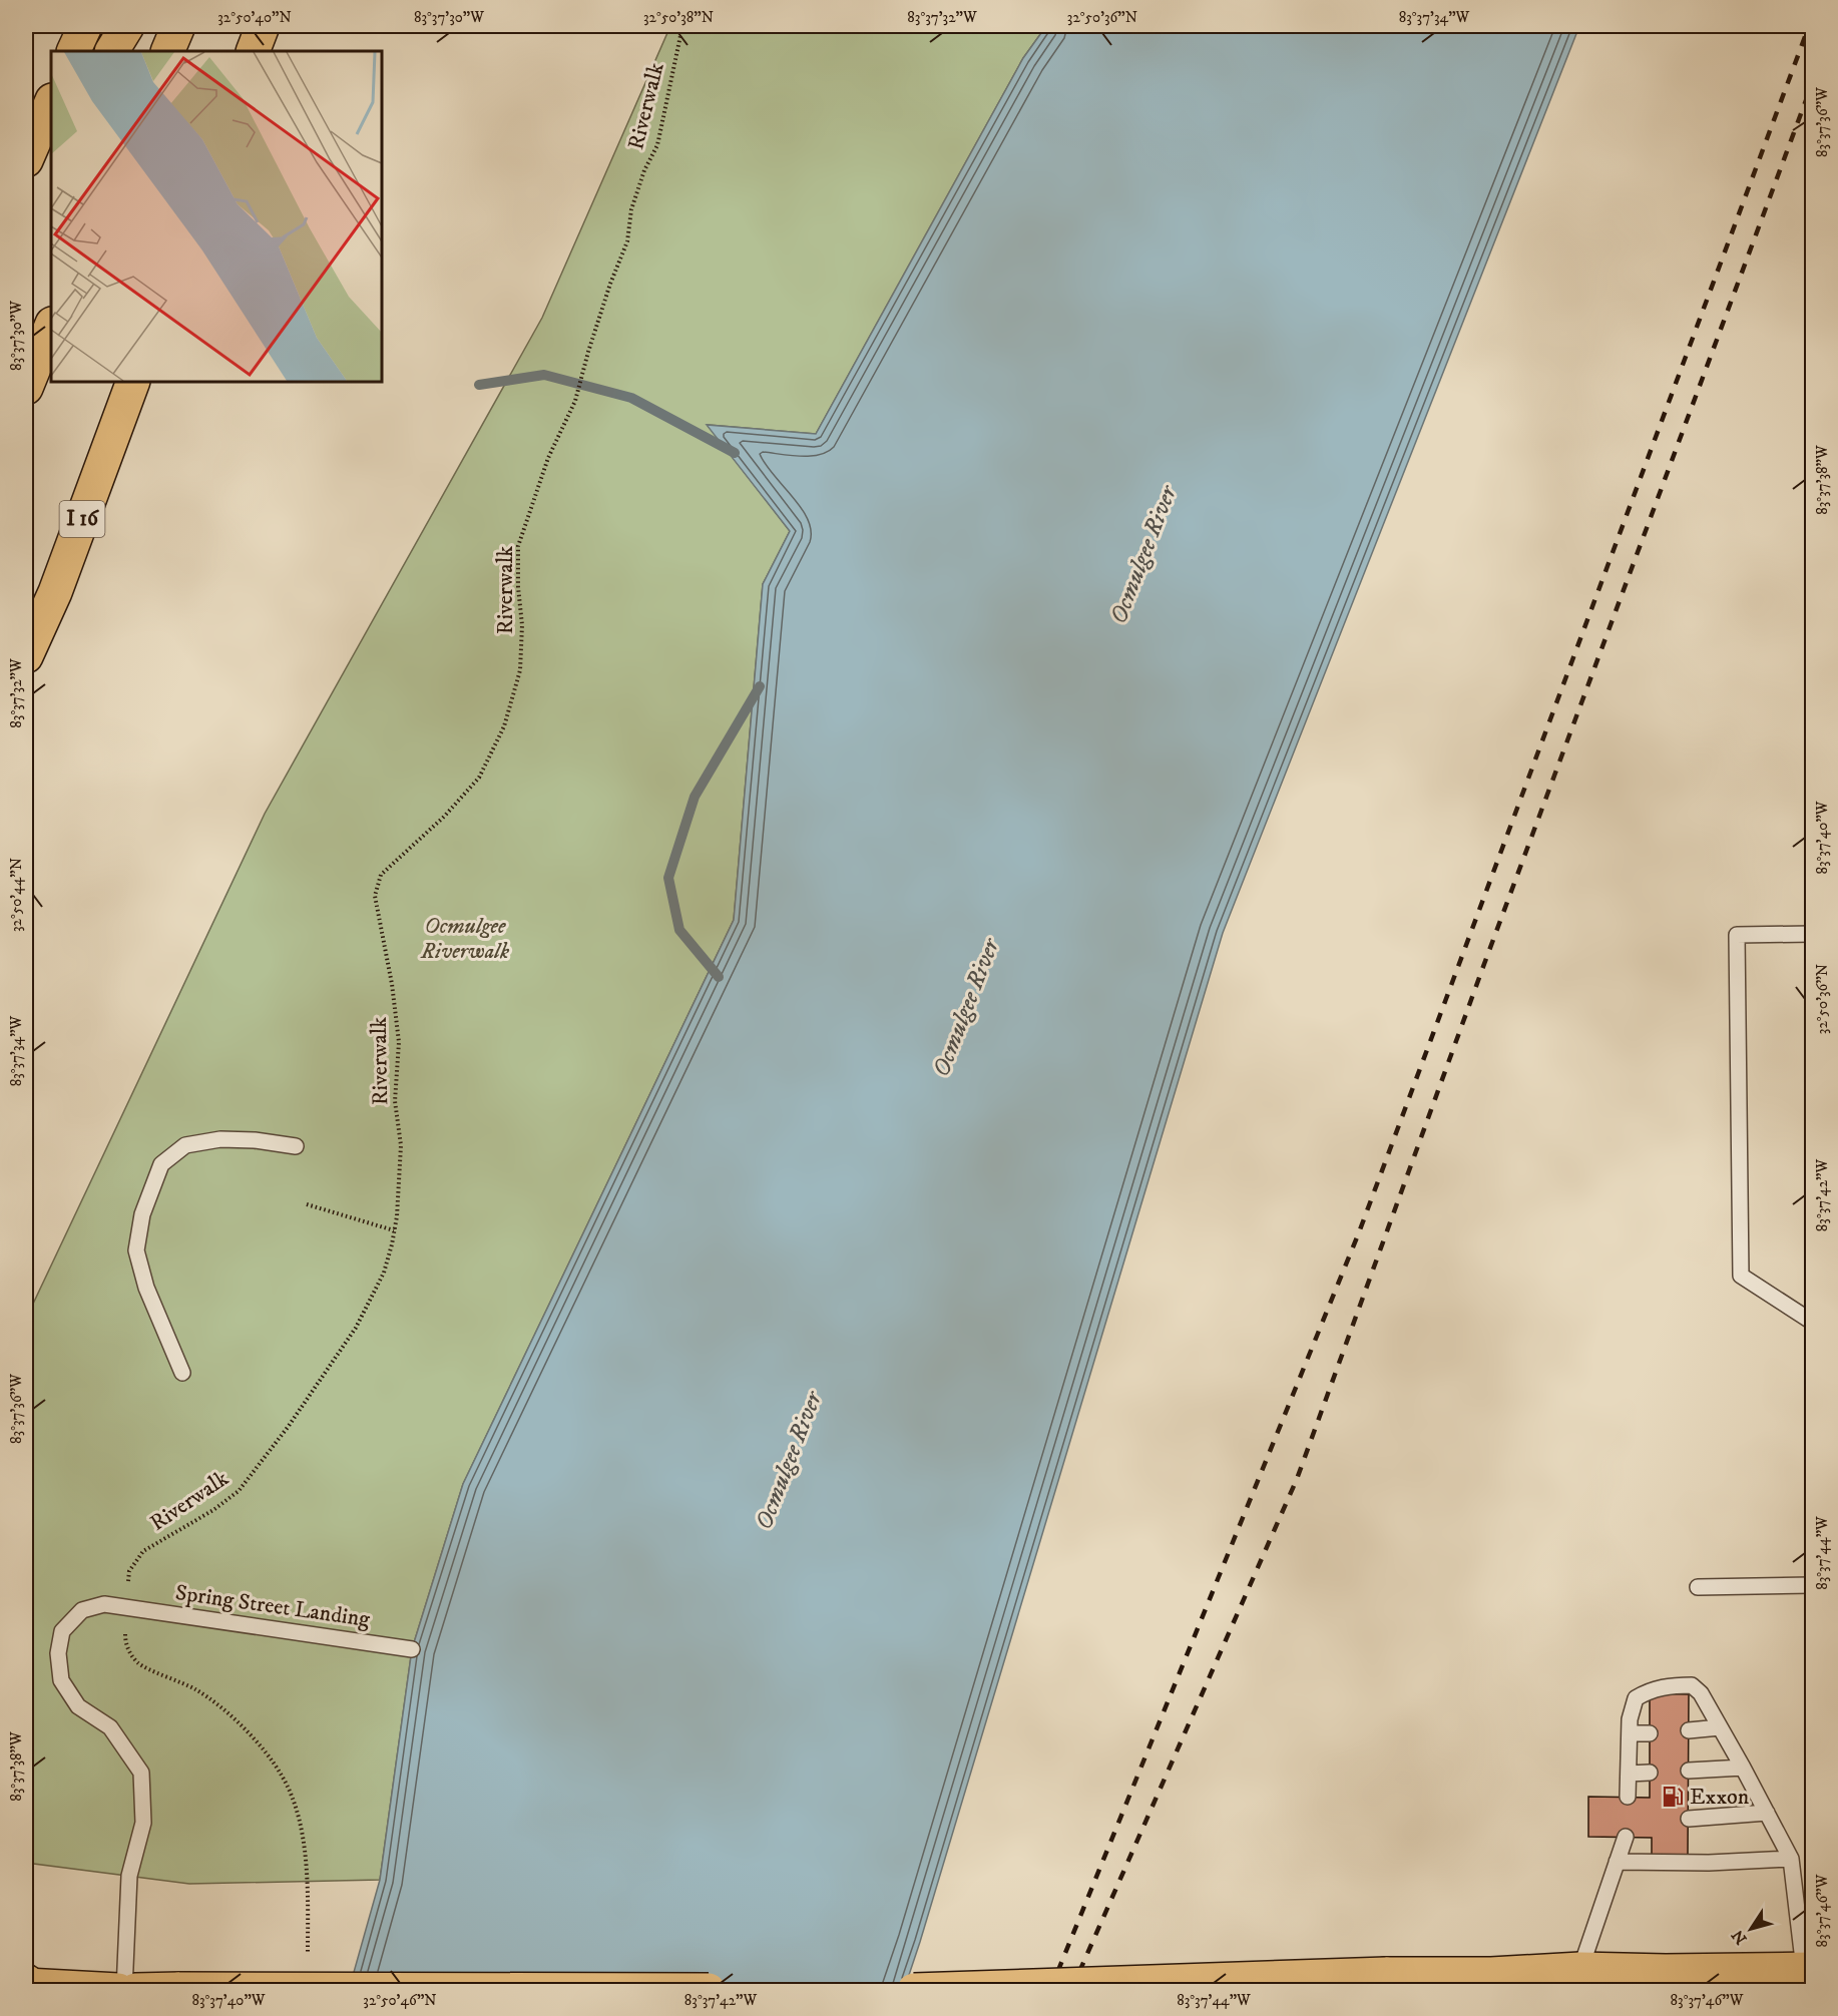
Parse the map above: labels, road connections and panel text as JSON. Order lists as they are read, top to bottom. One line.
{"streets":{"main road":["I 16"],"lane":["Spring Street Landing"],"path":["Riverwalk"]},"crossings":[["Riverwalk","Spring Street Landing"]],"water":["Ocmulgee River"],"parks":["Ocmulgee Riverwalk"],"places":{"fuel station":["Exxon"]},"north":"bottom left","coordinates":["32°50'40\"N","83°37'30\"W","32°50'38\"N","83°37'32\"W","32°50'36\"N","83°37'34\"W","83°37'36\"W","83°37'38\"W","83°37'40\"W","32°50'44\"N","83°37'42\"W","83°37'44\"W","83°37'46\"W","32°50'46\"N"]}
